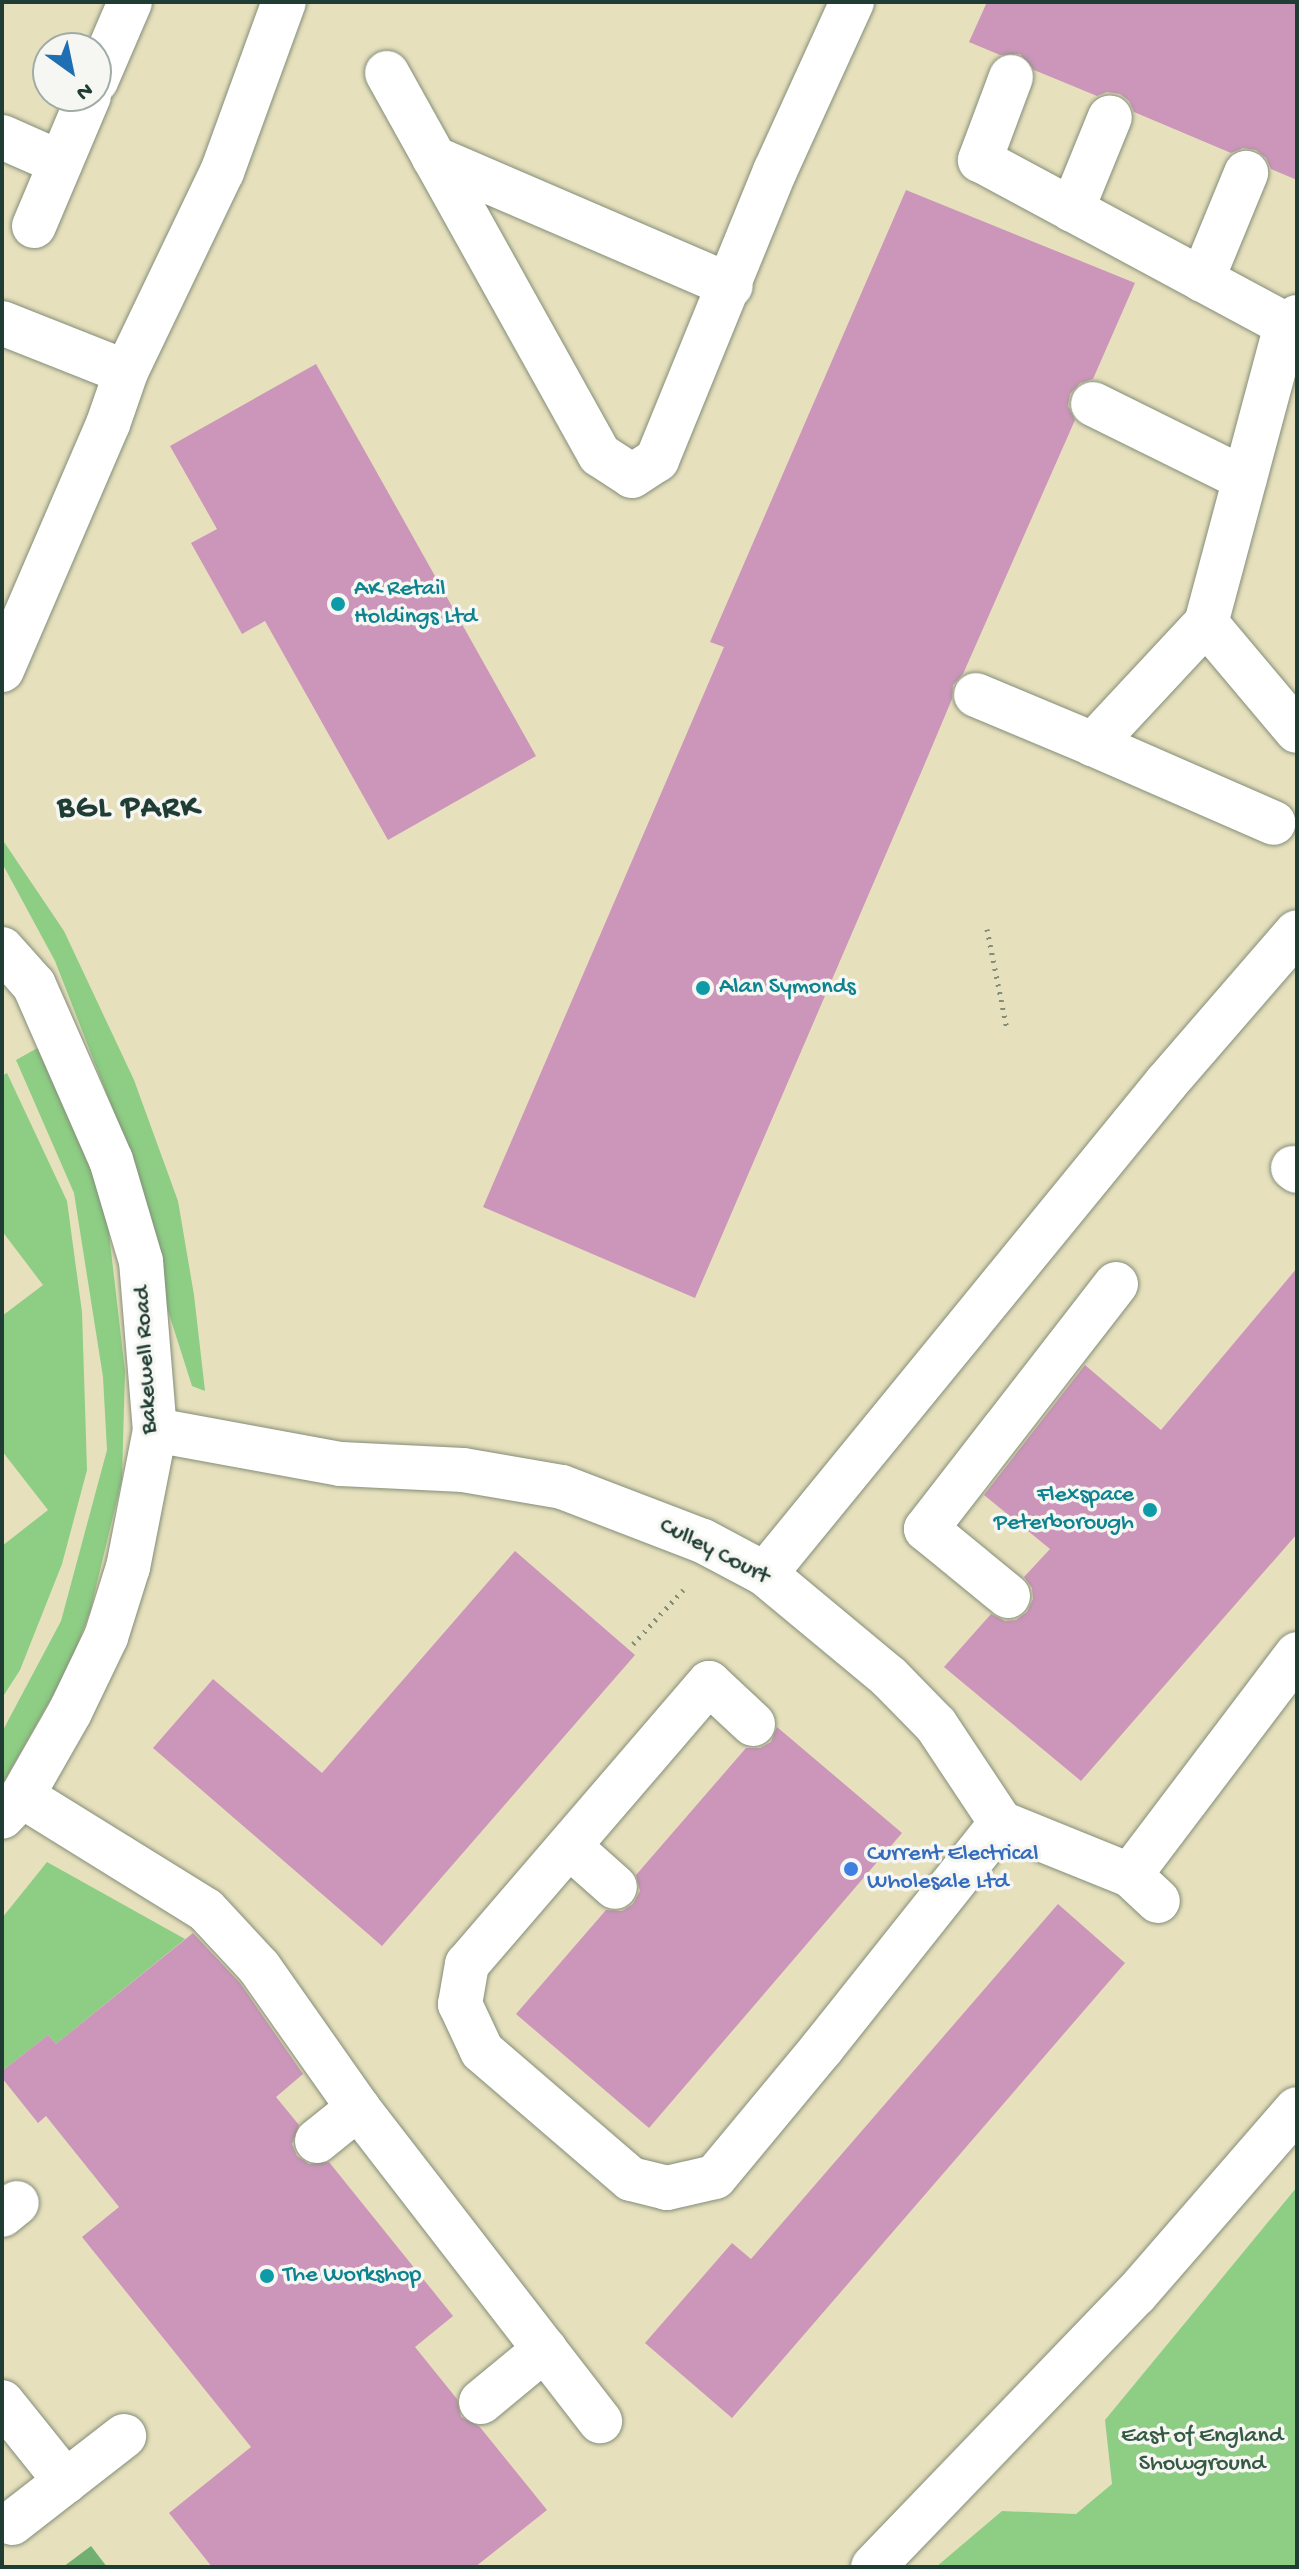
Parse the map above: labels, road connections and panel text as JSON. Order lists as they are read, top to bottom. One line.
{"streets":{"street":["Bakewell Road","Culley Court"]},"crossings":[["Bakewell Road","Culley Court"]],"districts":["BGL PARK"],"parks":["East of England Showground"],"places":["AK Retail Holdings Ltd","Alan Symonds","Flexspace Peterborough","Current Electrical Wholesale Ltd","The Workshop"],"north":"bottom right"}
